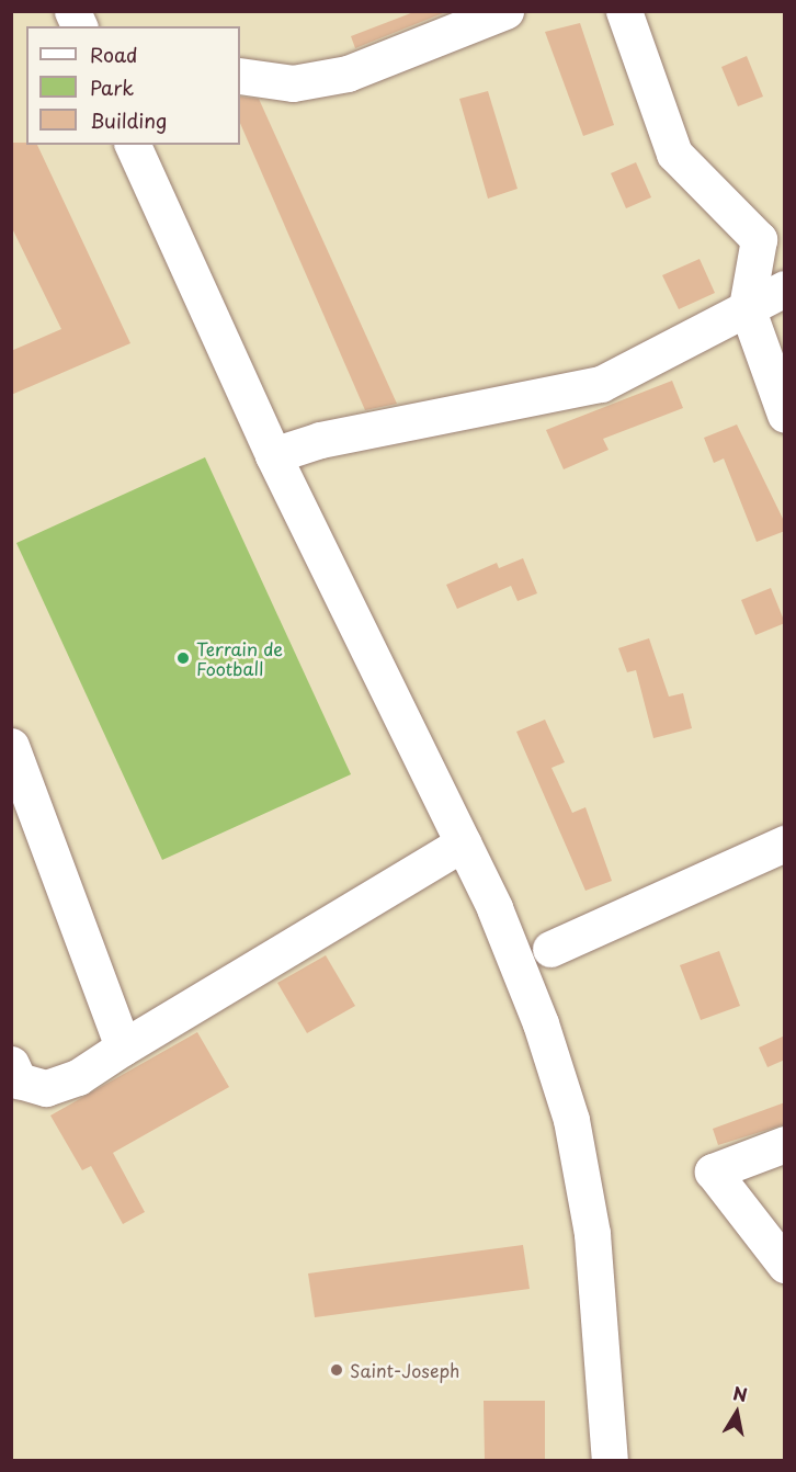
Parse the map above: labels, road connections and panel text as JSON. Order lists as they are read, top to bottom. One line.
{"places":["Terrain de Football","Saint-Joseph"],"legend":["Road","Park","Building"],"north":"top"}
